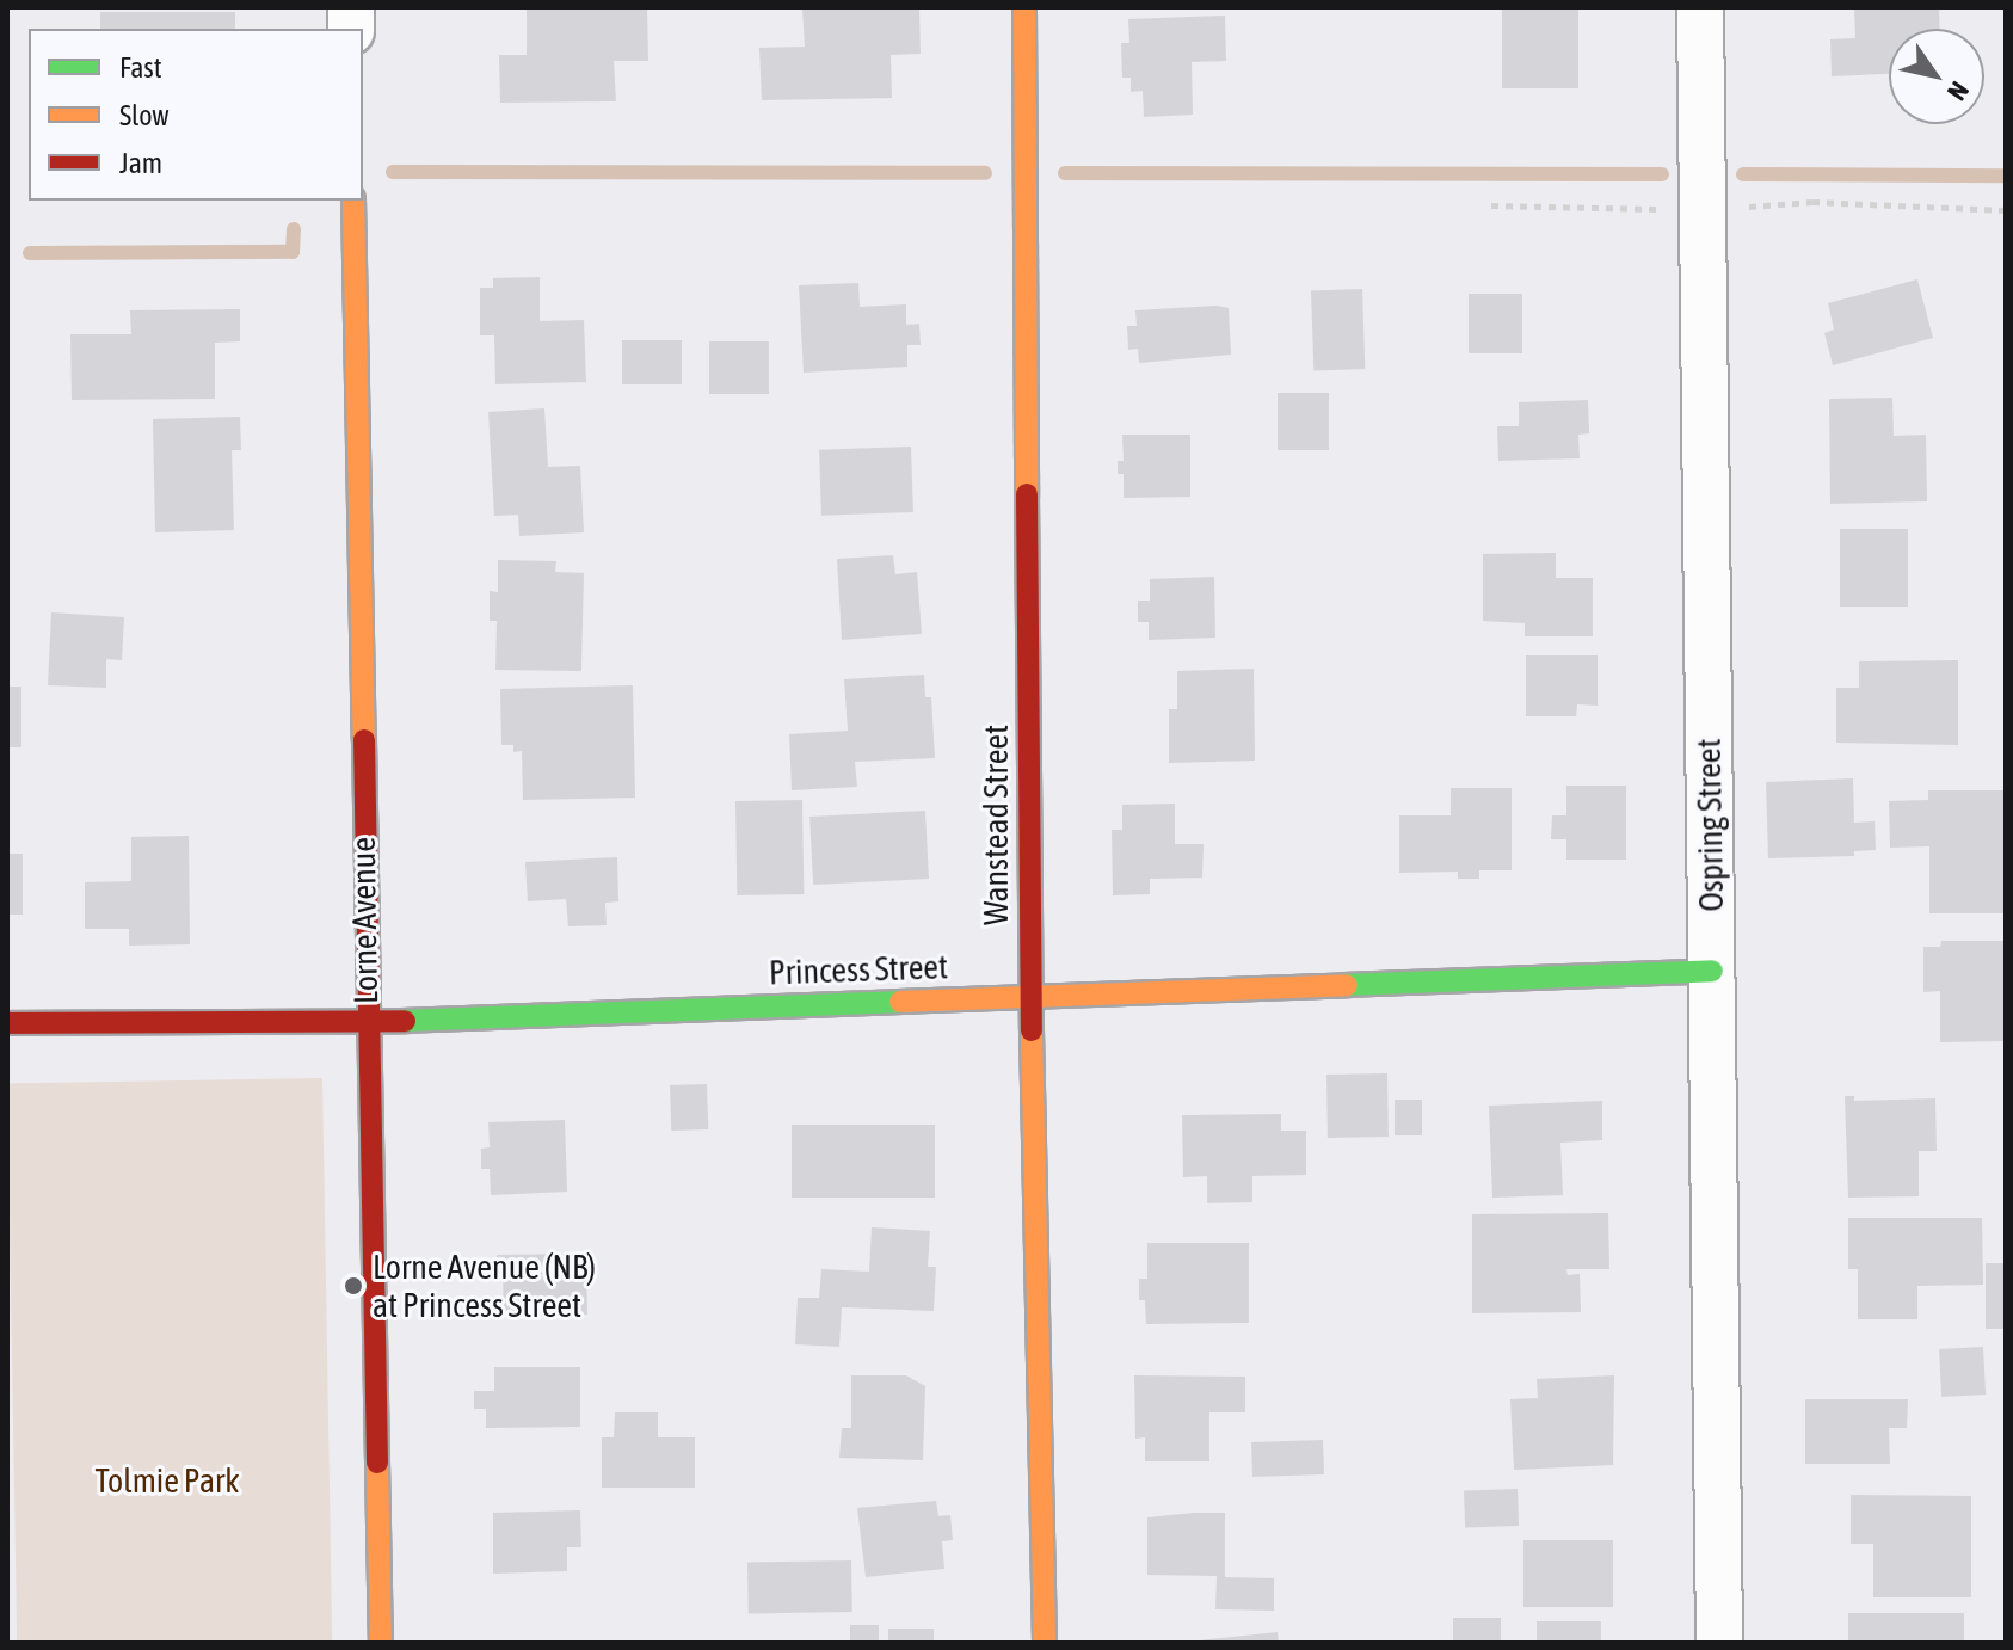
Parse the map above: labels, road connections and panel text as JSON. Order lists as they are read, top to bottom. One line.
{"streets":{"street":["Wanstead Street","Ospring Street","Lorne Avenue","Princess Street"]},"crossings":[["Wanstead Street","Princess Street"],["Ospring Street","Princess Street"],["Lorne Avenue","Princess Street"]],"parks":["Tolmie Park"],"places":["Lorne Avenue (NB) at Princess Street"],"legend":["Fast","Slow","Jam"],"north":"bottom right"}
